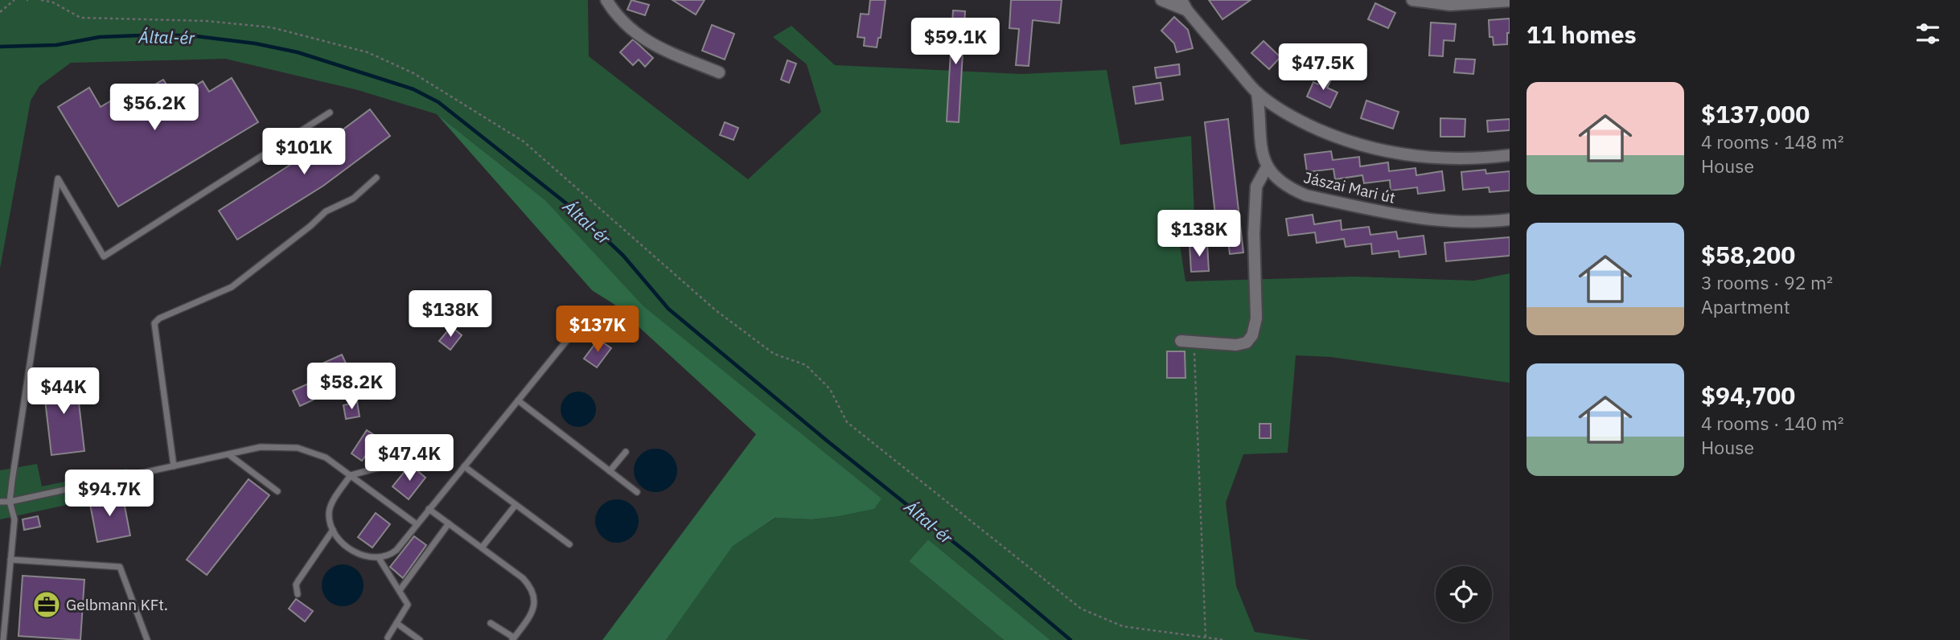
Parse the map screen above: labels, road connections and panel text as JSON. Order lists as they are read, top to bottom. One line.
{"streets":{"street":["Jászai Mari út"]},"water":["Által-ér"],"places":{"office":["Gelbmann KFt."]},"page":{"heading":"11 homes","price":["$59.1K","$47.5K","$56.2K","$101K","$138K","$138K","$137K","$58.2K","$44K","$47.4K","$94.7K"],"list":[{"name":"$137,000","note":"4 rooms · 148 m² · House"},{"name":"$58,200","note":"3 rooms · 92 m² · Apartment"},{"name":"$94,700","note":"4 rooms · 140 m² · House"}]}}
